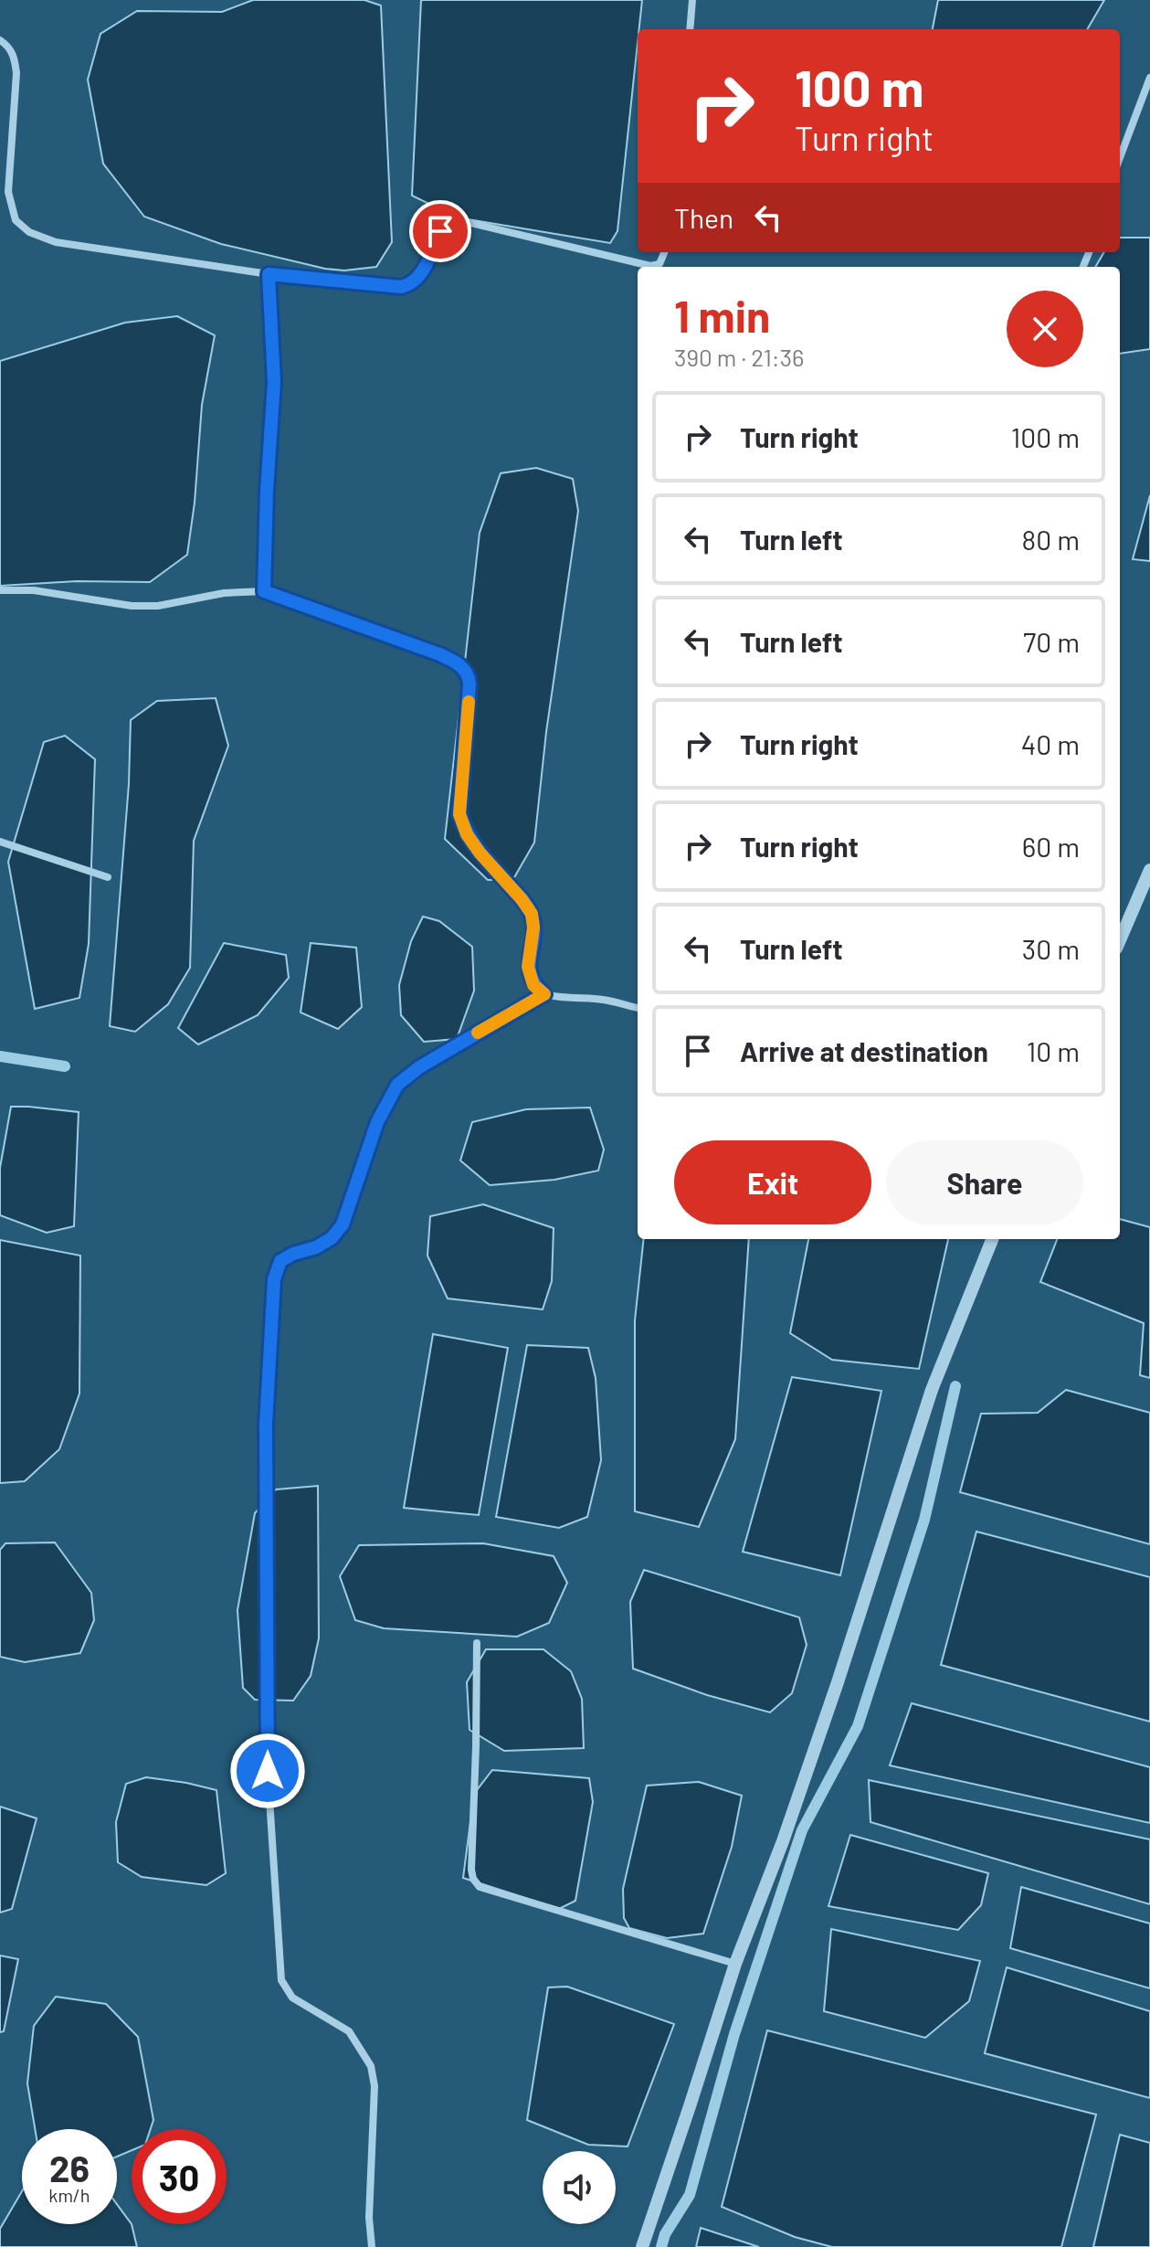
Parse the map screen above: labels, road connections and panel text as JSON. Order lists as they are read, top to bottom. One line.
{"page":{"turn":["100 m","Turn right"],"then":"Then","heading":["1 min","390 m · 21:36"],"list":[{"name":"Turn right","value":"100 m"},{"name":"Turn left","value":"80 m"},{"name":"Turn left","value":"70 m"},{"name":"Turn right","value":"40 m"},{"name":"Turn right","value":"60 m"},{"name":"Turn left","value":"30 m"},{"name":"Arrive at destination","value":"10 m"}],"buttons":["Exit","Share"],"speed":"26 km/h","limit":"30"}}
